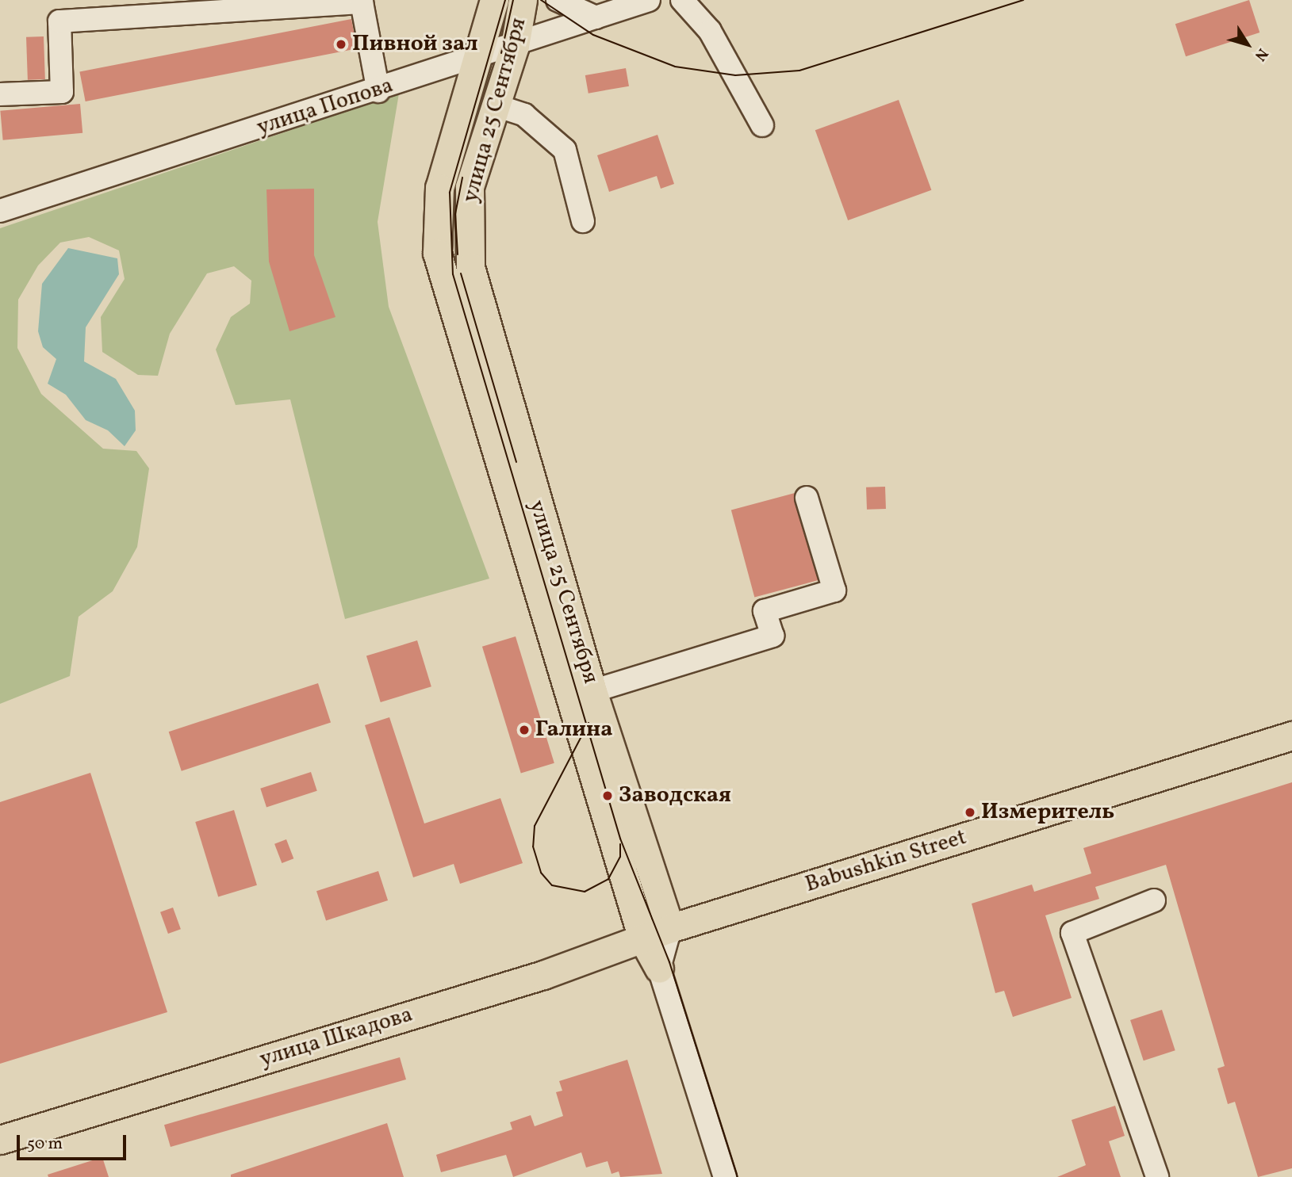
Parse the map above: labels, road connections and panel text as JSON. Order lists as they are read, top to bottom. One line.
{"streets":{"main road":["улица 25 Сентября","Babushkin Street","улица Шкадова"],"street":["улица Попова"]},"crossings":[["улица Попова","улица 25 Сентября"],["улица 25 Сентября","Babushkin Street"],["улица 25 Сентября","улица Шкадова"],["Babushkin Street","улица Шкадова"]],"places":["Пивной зал","Галина","Заводская","Измеритель"],"scale_bar":"50 m","north":"bottom right"}
